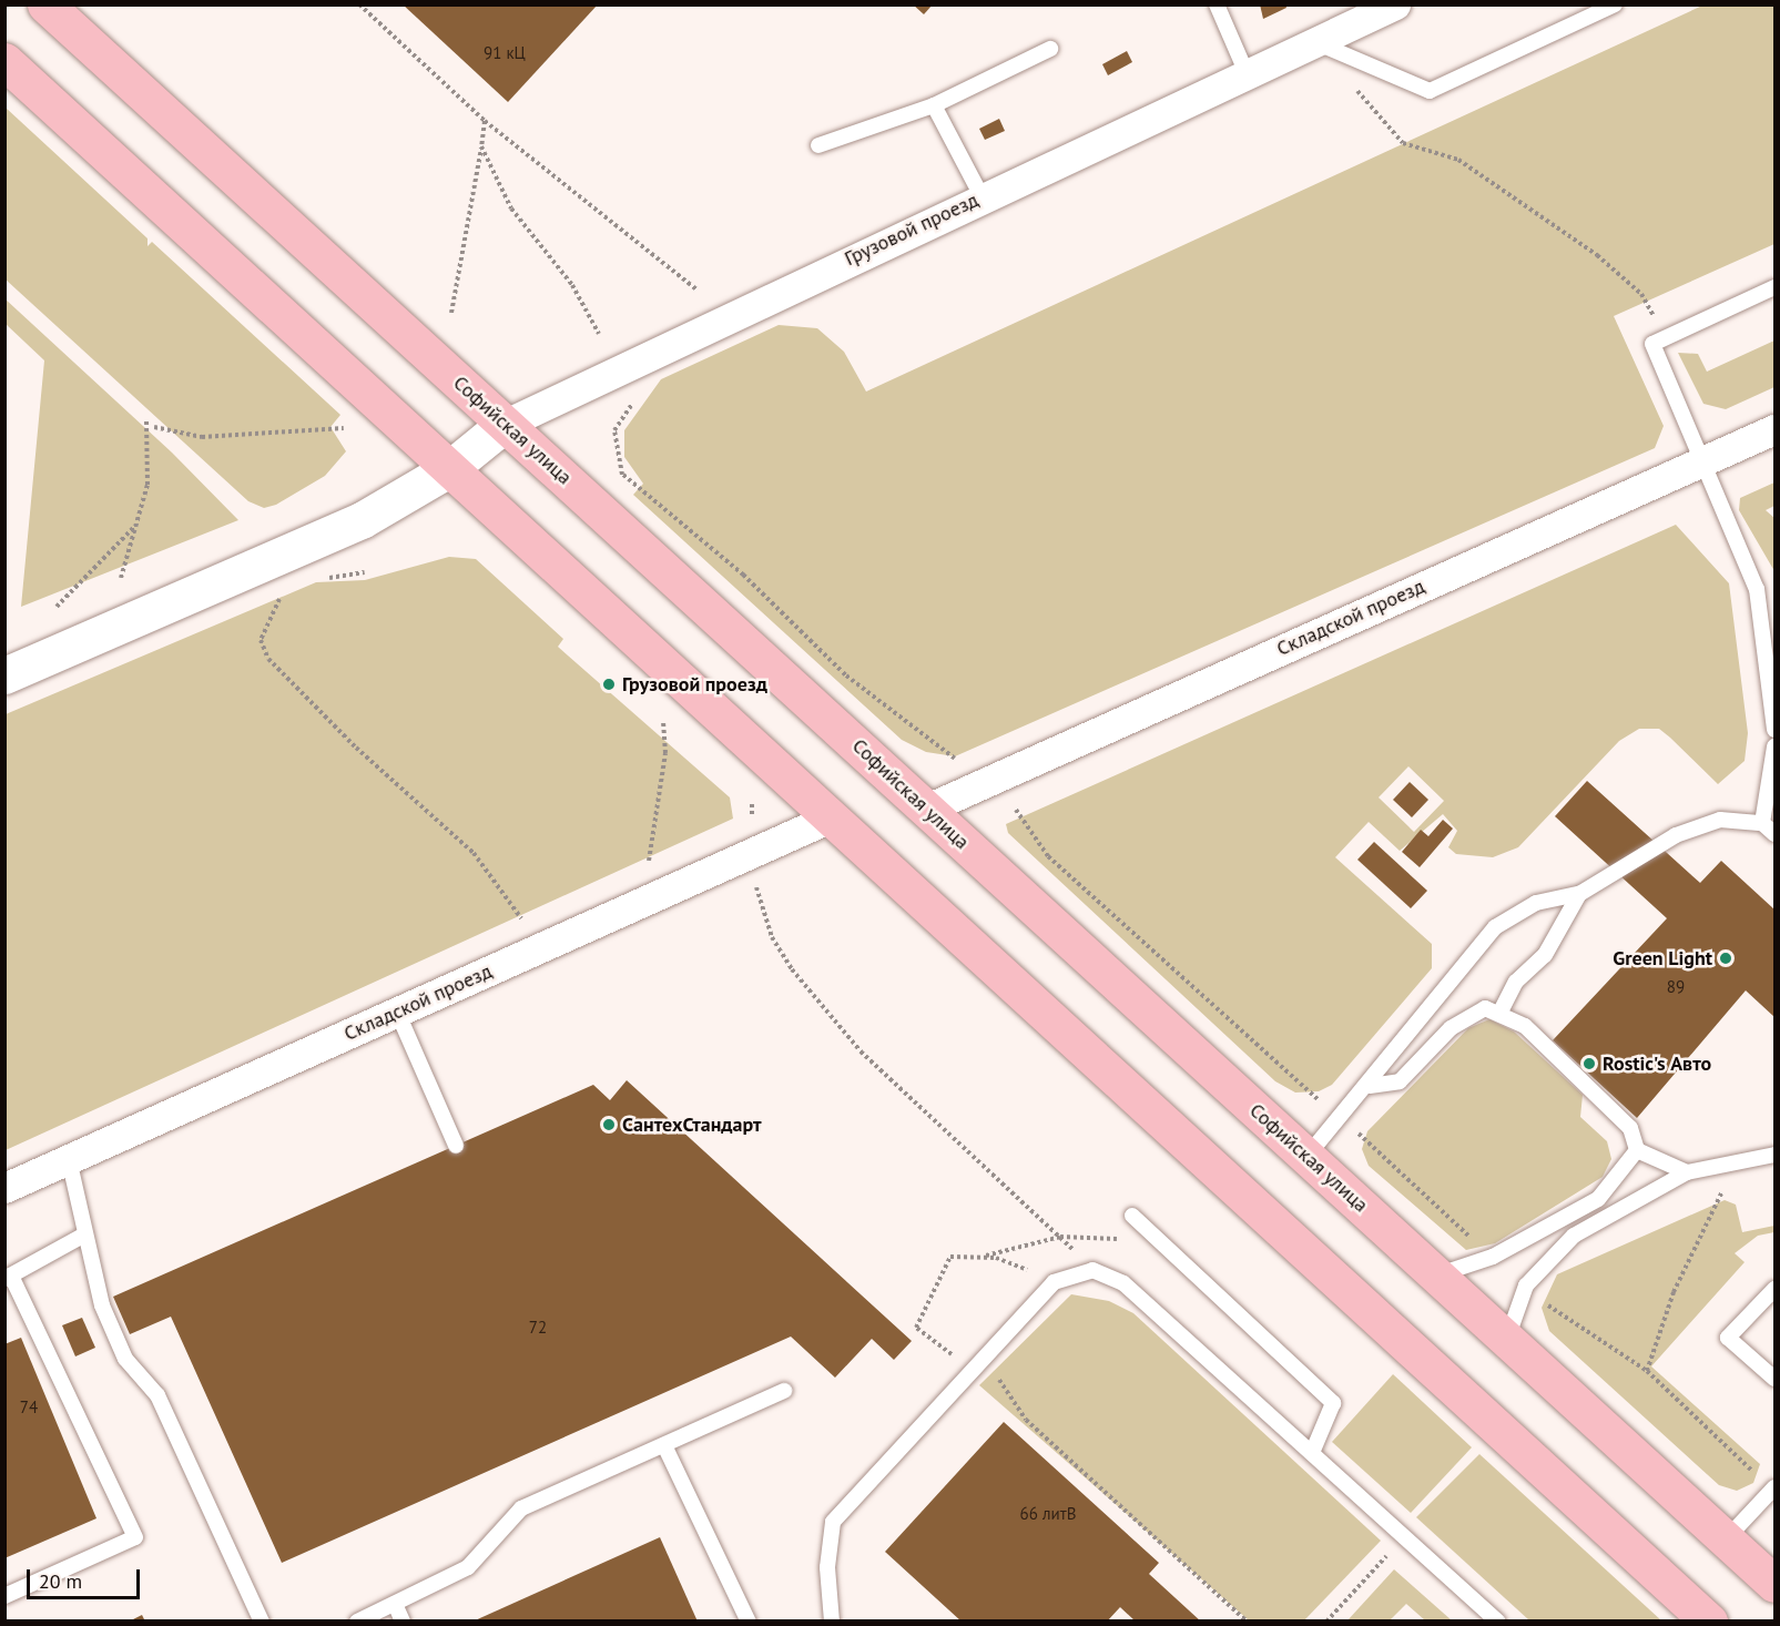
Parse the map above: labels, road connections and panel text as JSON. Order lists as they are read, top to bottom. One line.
{"streets":{"main road":["Софийская улица"],"street":["Грузовой проезд","Складской проезд"]},"crossings":[["Грузовой проезд","Софийская улица"],["Софийская улица","Складской проезд"]],"places":["Грузовой проезд","Green Light","Rostic's Авто","СантехСтандарт"],"house_numbers":["91 кЦ","89","72","74","66 литВ"],"scale_bar":"20 m"}
